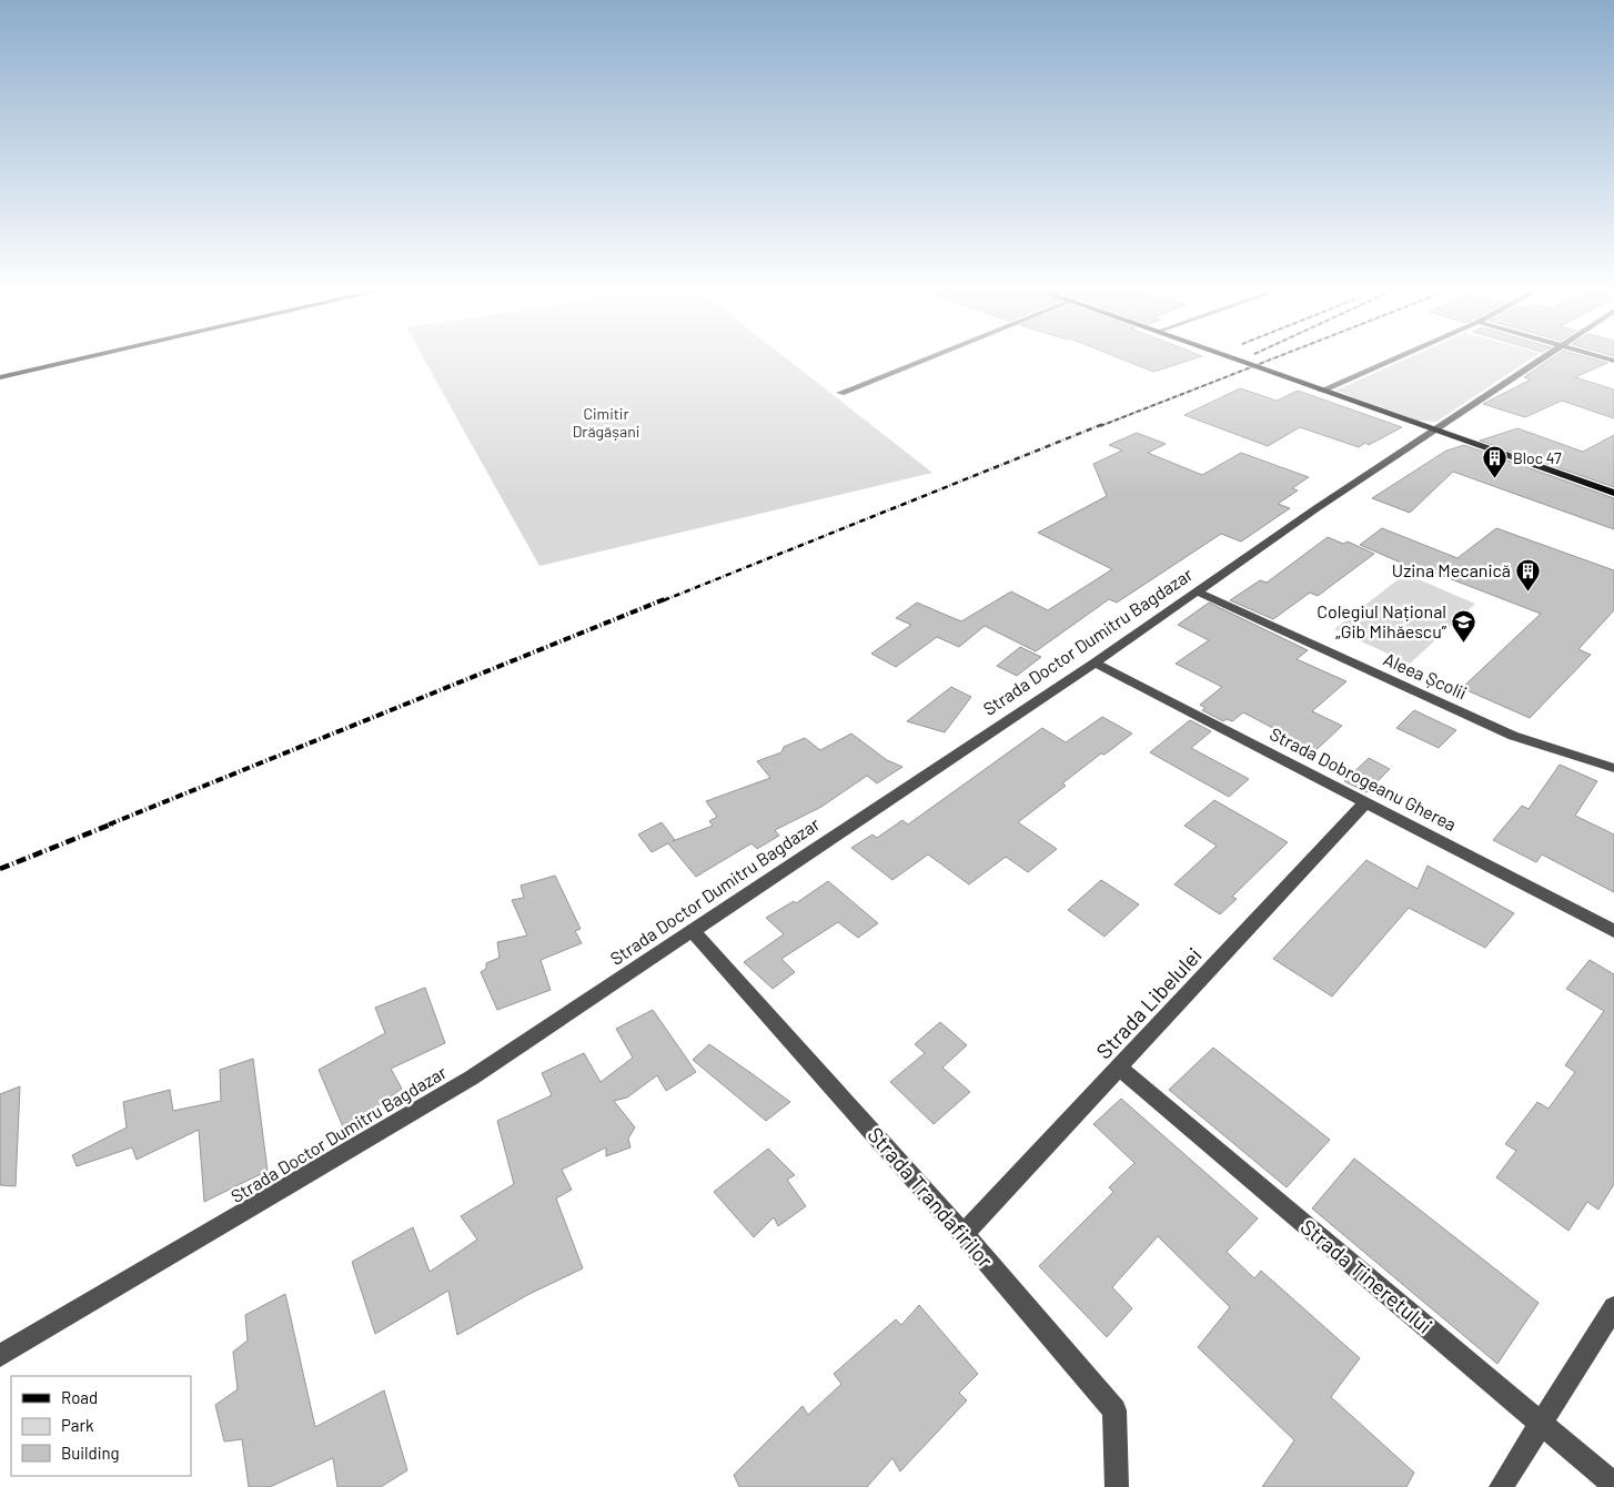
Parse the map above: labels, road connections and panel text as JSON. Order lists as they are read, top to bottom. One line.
{"streets":{"street":["Strada Doctor Dumitru Bagdazar","Aleea Școlii","Strada Dobrogeanu Gherea","Strada Libelulei","Strada Trandafirilor","Strada Tineretului"]},"crossings":[["Strada Doctor Dumitru Bagdazar","Aleea Școlii"],["Strada Doctor Dumitru Bagdazar","Strada Dobrogeanu Gherea"],["Strada Doctor Dumitru Bagdazar","Strada Trandafirilor"],["Strada Dobrogeanu Gherea","Strada Libelulei"],["Strada Libelulei","Strada Trandafirilor"],["Strada Libelulei","Strada Tineretului"]],"parks":["Cimitir Drăgășani"],"places":{"building":["Bloc 47","Uzina Mecanică"],"school or university":["Colegiul Național „Gib Mihăescu”"]},"legend":["Road","Park","Building"]}
